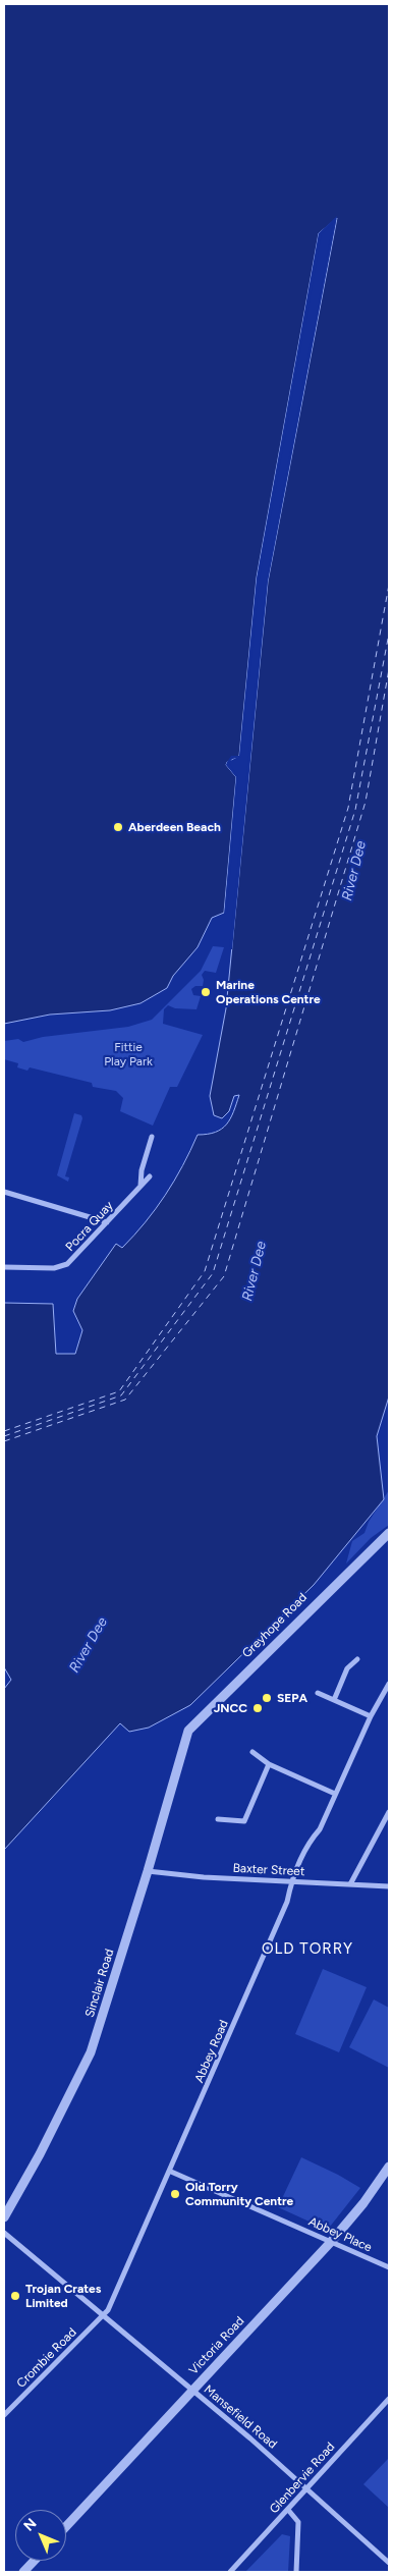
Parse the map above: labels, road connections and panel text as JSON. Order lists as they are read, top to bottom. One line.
{"streets":{"street":["Pocra Quay","Greyhope Road","Baxter Street","Sinclair Road","Abbey Road","Abbey Place","Victoria Road","Crombie Road","Mansefield Road","Glenbervie Road"]},"crossings":[["Greyhope Road","Sinclair Road"],["Baxter Street","Sinclair Road"],["Baxter Street","Abbey Road"],["Abbey Road","Abbey Place"],["Abbey Road","Crombie Road"],["Abbey Road","Mansefield Road"],["Abbey Place","Victoria Road"],["Victoria Road","Mansefield Road"],["Crombie Road","Mansefield Road"],["Mansefield Road","Glenbervie Road"]],"districts":["OLD TORRY"],"water":["River Dee"],"parks":["Fittie Play Park"],"places":["Aberdeen Beach","Marine Operations Centre","SEPA","JNCC","Old Torry Community Centre","Trojan Crates Limited"],"north":"top left"}
